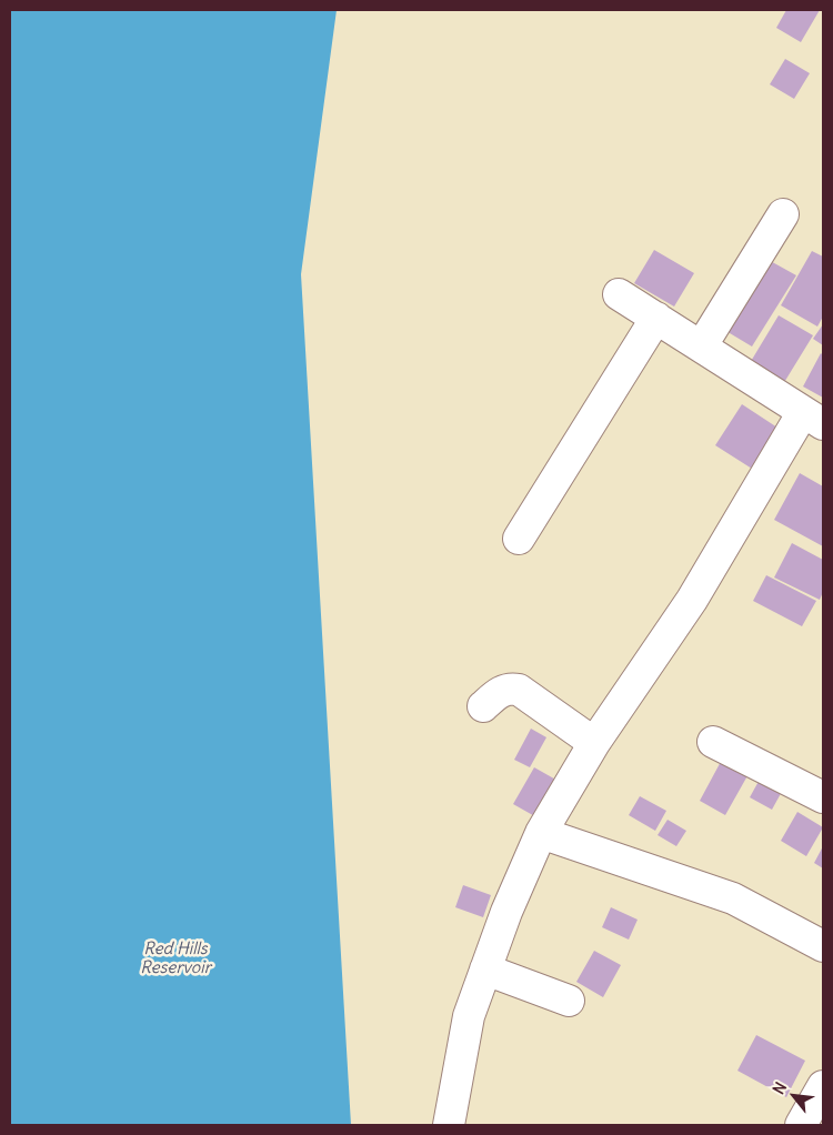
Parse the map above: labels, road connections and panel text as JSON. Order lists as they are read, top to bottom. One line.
{"water":["Red Hills Reservoir"],"north":"top left"}
